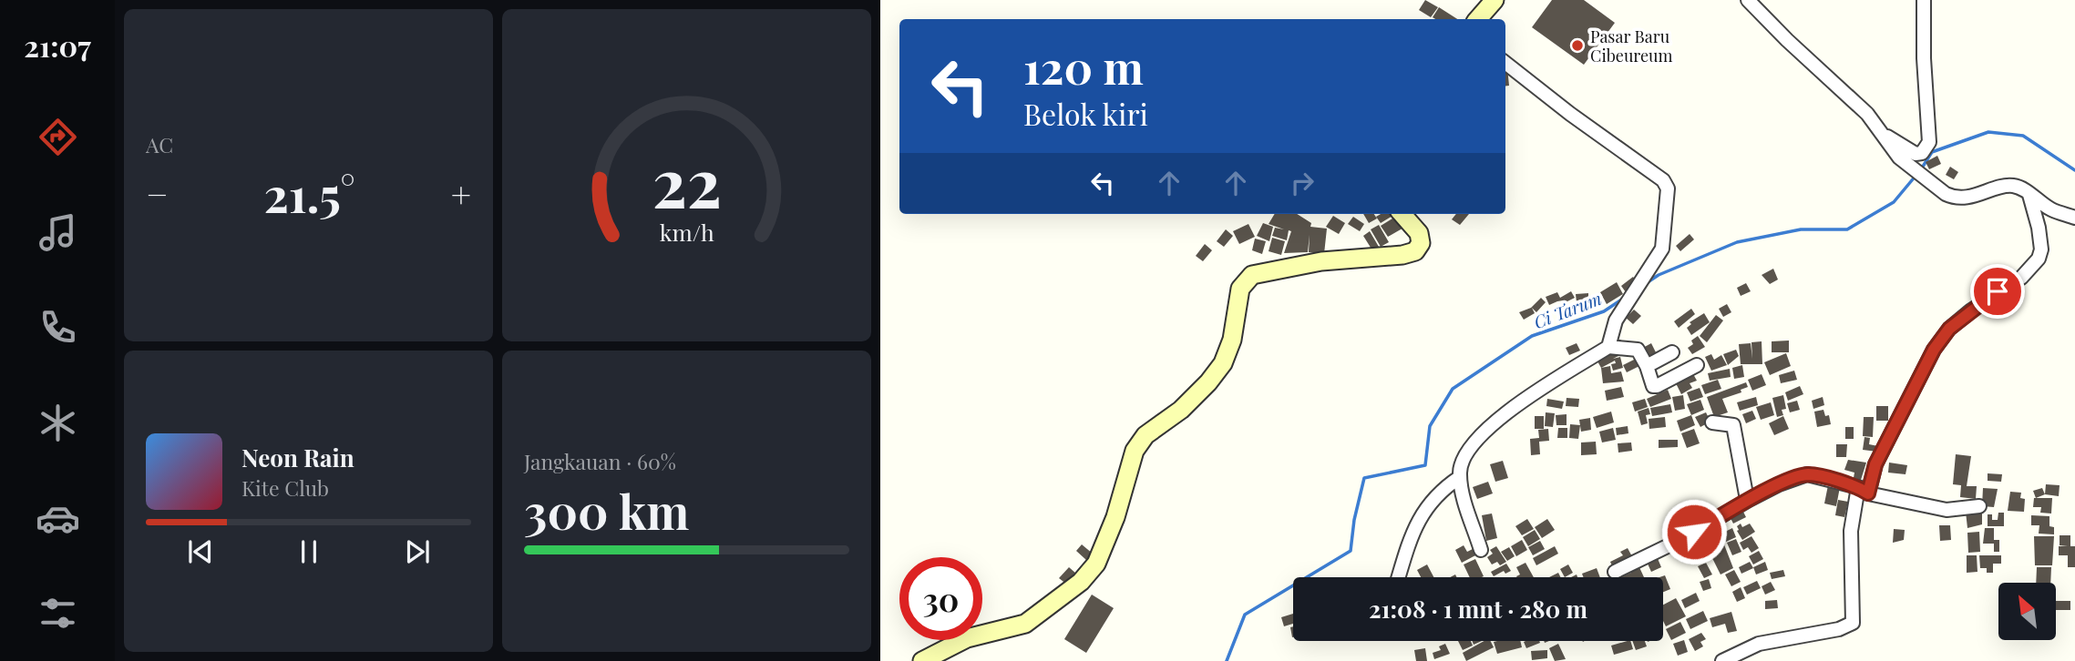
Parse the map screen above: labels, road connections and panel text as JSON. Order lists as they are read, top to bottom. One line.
{"water":["Ci Tarum"],"places":["Pasar Baru Cibeureum"],"north":"top left","page":{"tabs":"21:07","tile":["AC",["Jangkauan · 60%","300 km"]],"turn":["120 m","Belok kiri"],"heat":["−","21.5°","+"],"song":["Neon Rain","Kite Club"],"limit":"30","trip":"21:08 · 1 mnt · 280 m","gauge":["22","km/h"]}}
